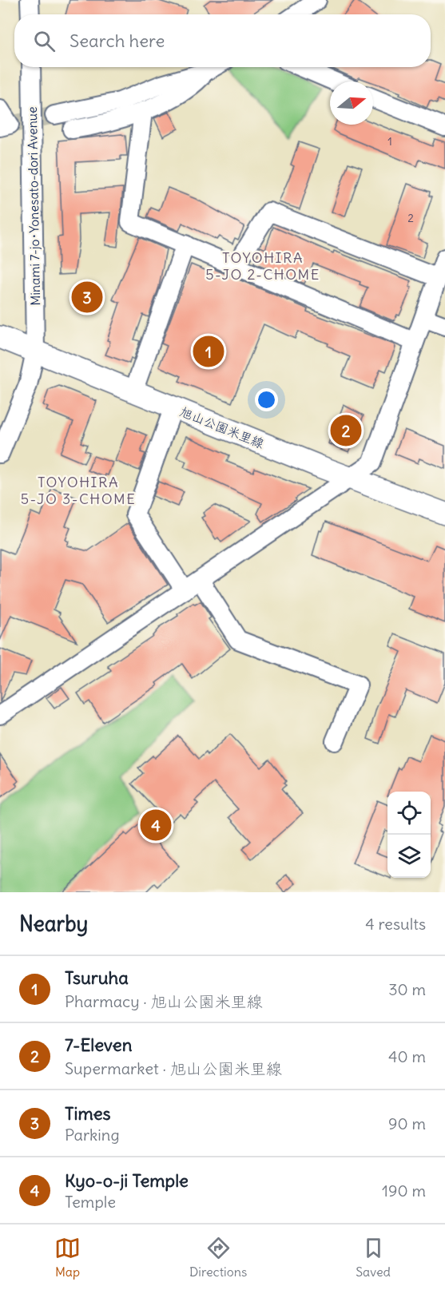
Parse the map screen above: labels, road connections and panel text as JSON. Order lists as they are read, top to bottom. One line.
{"streets":{"main road":["旭山公園米里線"],"street":["Minami 7-jo･Yonesato-dori Avenue"]},"crossings":[["Minami 7-jo･Yonesato-dori Avenue","旭山公園米里線"]],"districts":["TOYOHIRA 5-JO 2-CHOME","TOYOHIRA 5-JO 3-CHOME"],"house_numbers":["1","2"],"north":"right","page":{"search":"Search here","pins":["3","1","2","4"],"heading":["Nearby","4 results"],"list":[{"mark":"1","name":"Tsuruha","note":"Pharmacy · 旭山公園米里線","value":"30 m"},{"mark":"2","name":"7-Eleven","note":"Supermarket · 旭山公園米里線","value":"40 m"},{"mark":"3","name":"Times","note":"Parking","value":"90 m"},{"mark":"4","name":"Kyo-o-ji Temple","note":"Temple","value":"190 m"}],"nav":["Map","Directions","Saved"]}}
